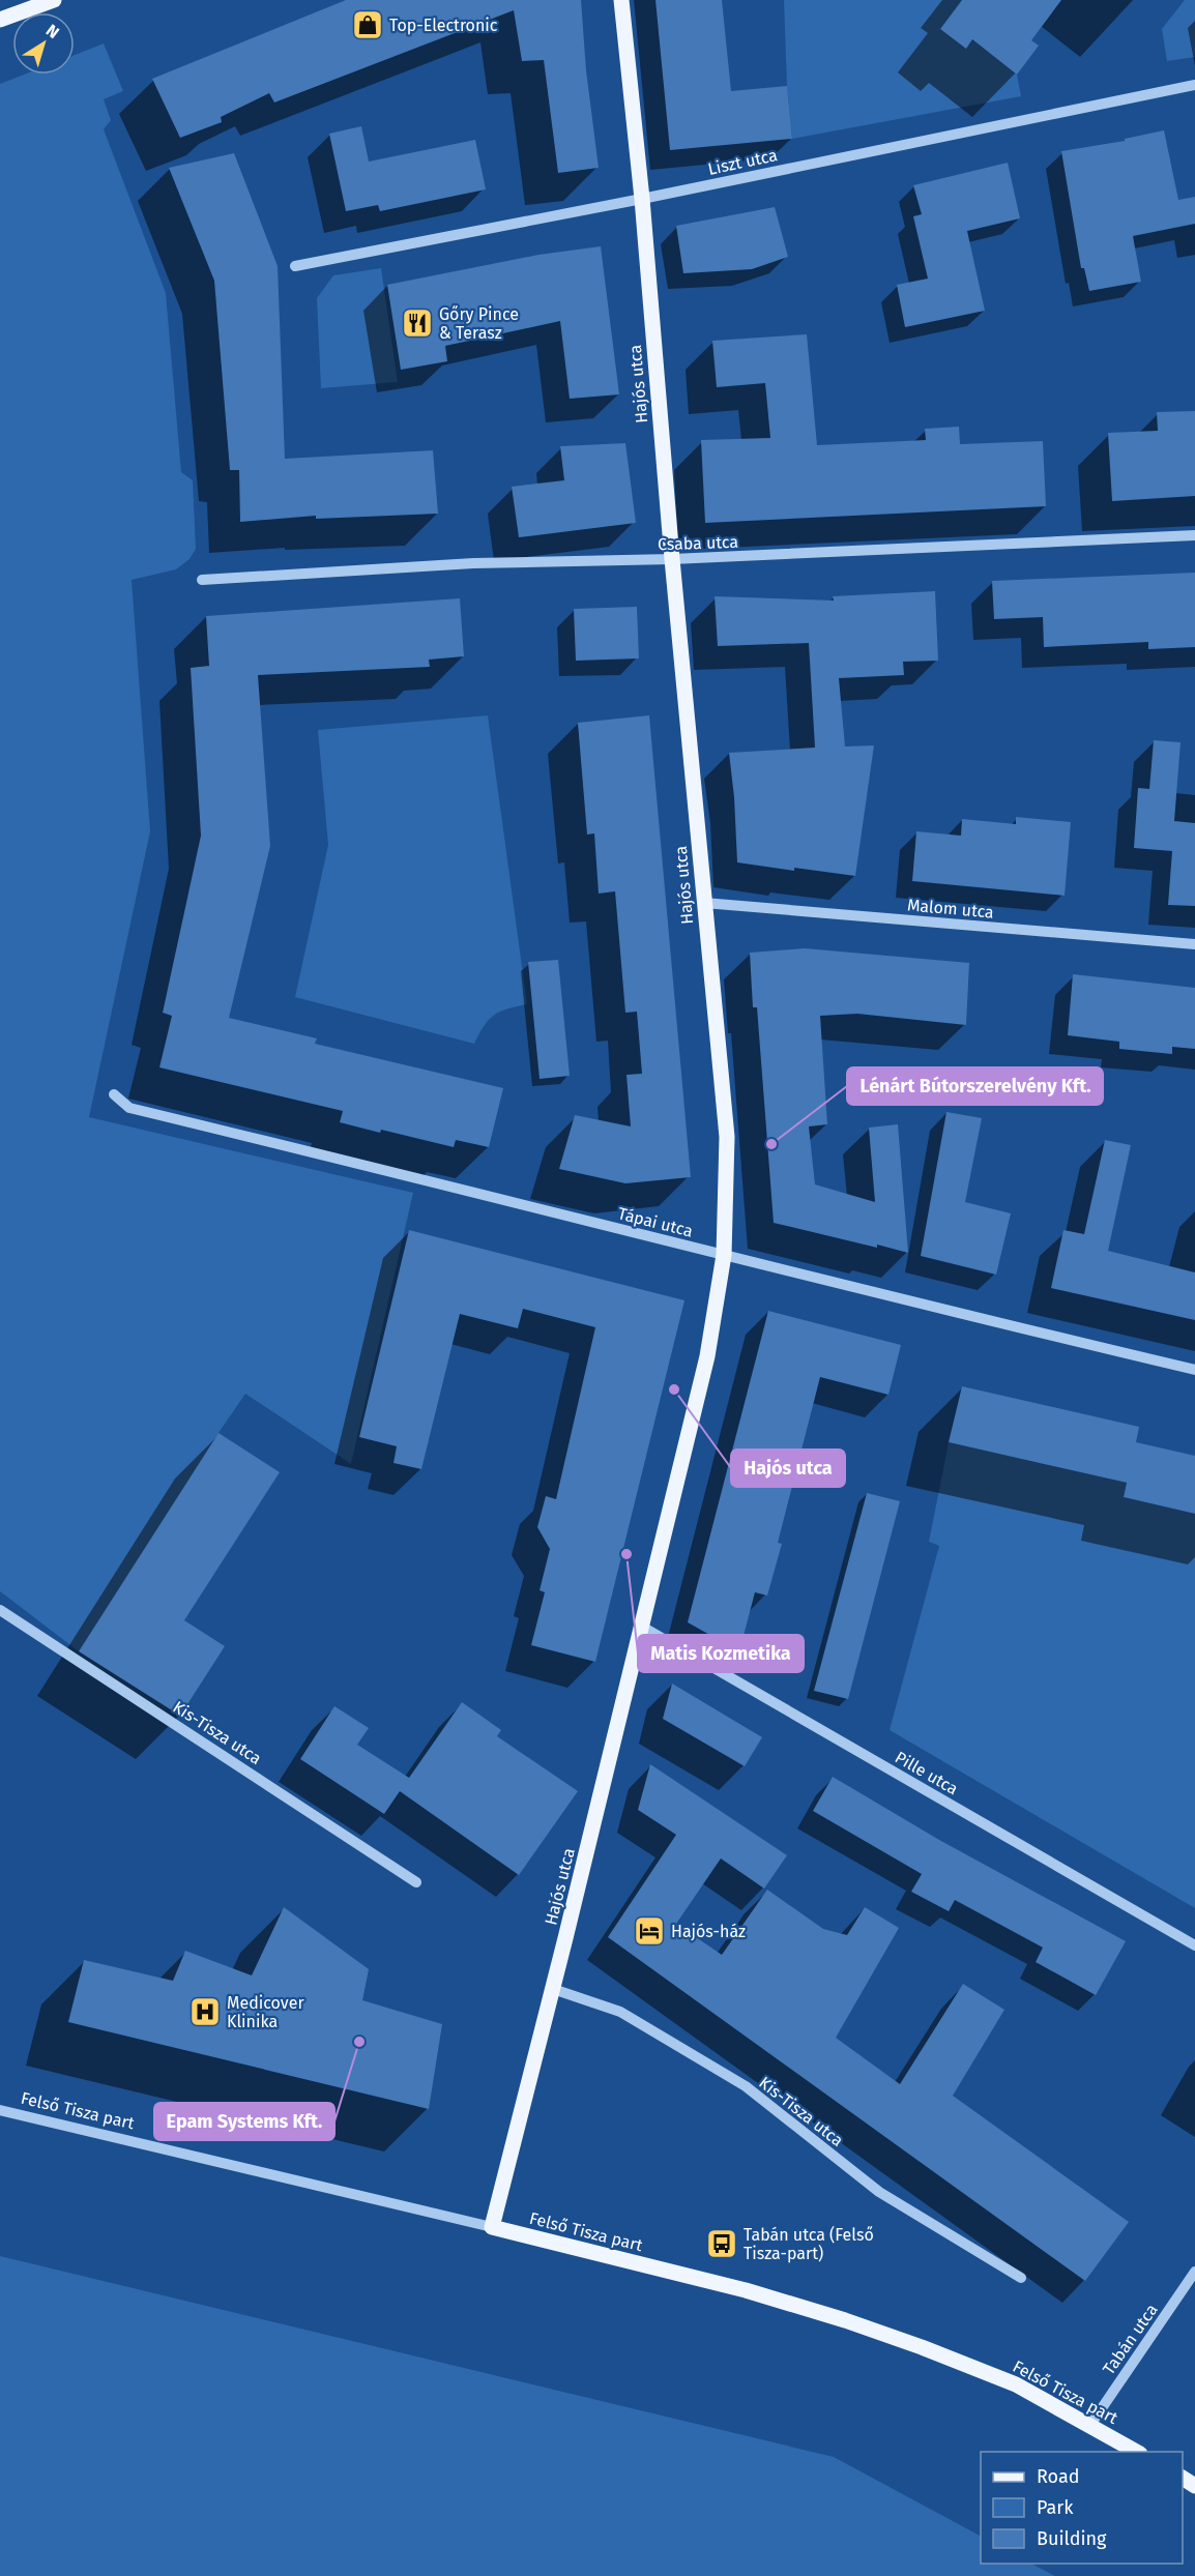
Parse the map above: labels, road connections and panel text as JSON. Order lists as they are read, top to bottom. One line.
{"streets":{"main road":["Hajós utca","Felső Tisza part"],"street":["Liszt utca","Csaba utca","Malom utca","Tápai utca","Kis-Tisza utca","Pille utca","Tabán utca"]},"crossings":[["Liszt utca","Hajós utca"],["Hajós utca","Csaba utca"],["Hajós utca","Malom utca"],["Hajós utca","Tápai utca"],["Hajós utca","Kis-Tisza utca"],["Hajós utca","Pille utca"],["Hajós utca","Felső Tisza part"],["Felső Tisza part","Tabán utca"]],"places":{"shop":["Top-Electronic"],"restaurant":["Gőry Pince & Terasz"],"other":["Lénárt Bútorszerelvény Kft.","Hajós utca","Matis Kozmetika","Epam Systems Kft."],"hotel":["Hajós-ház"],"hospital":["Medicover Klinika"],"bus stop":["Tabán utca (Felső Tisza-part)"]},"legend":["Road","Park","Building"],"north":"top right"}
